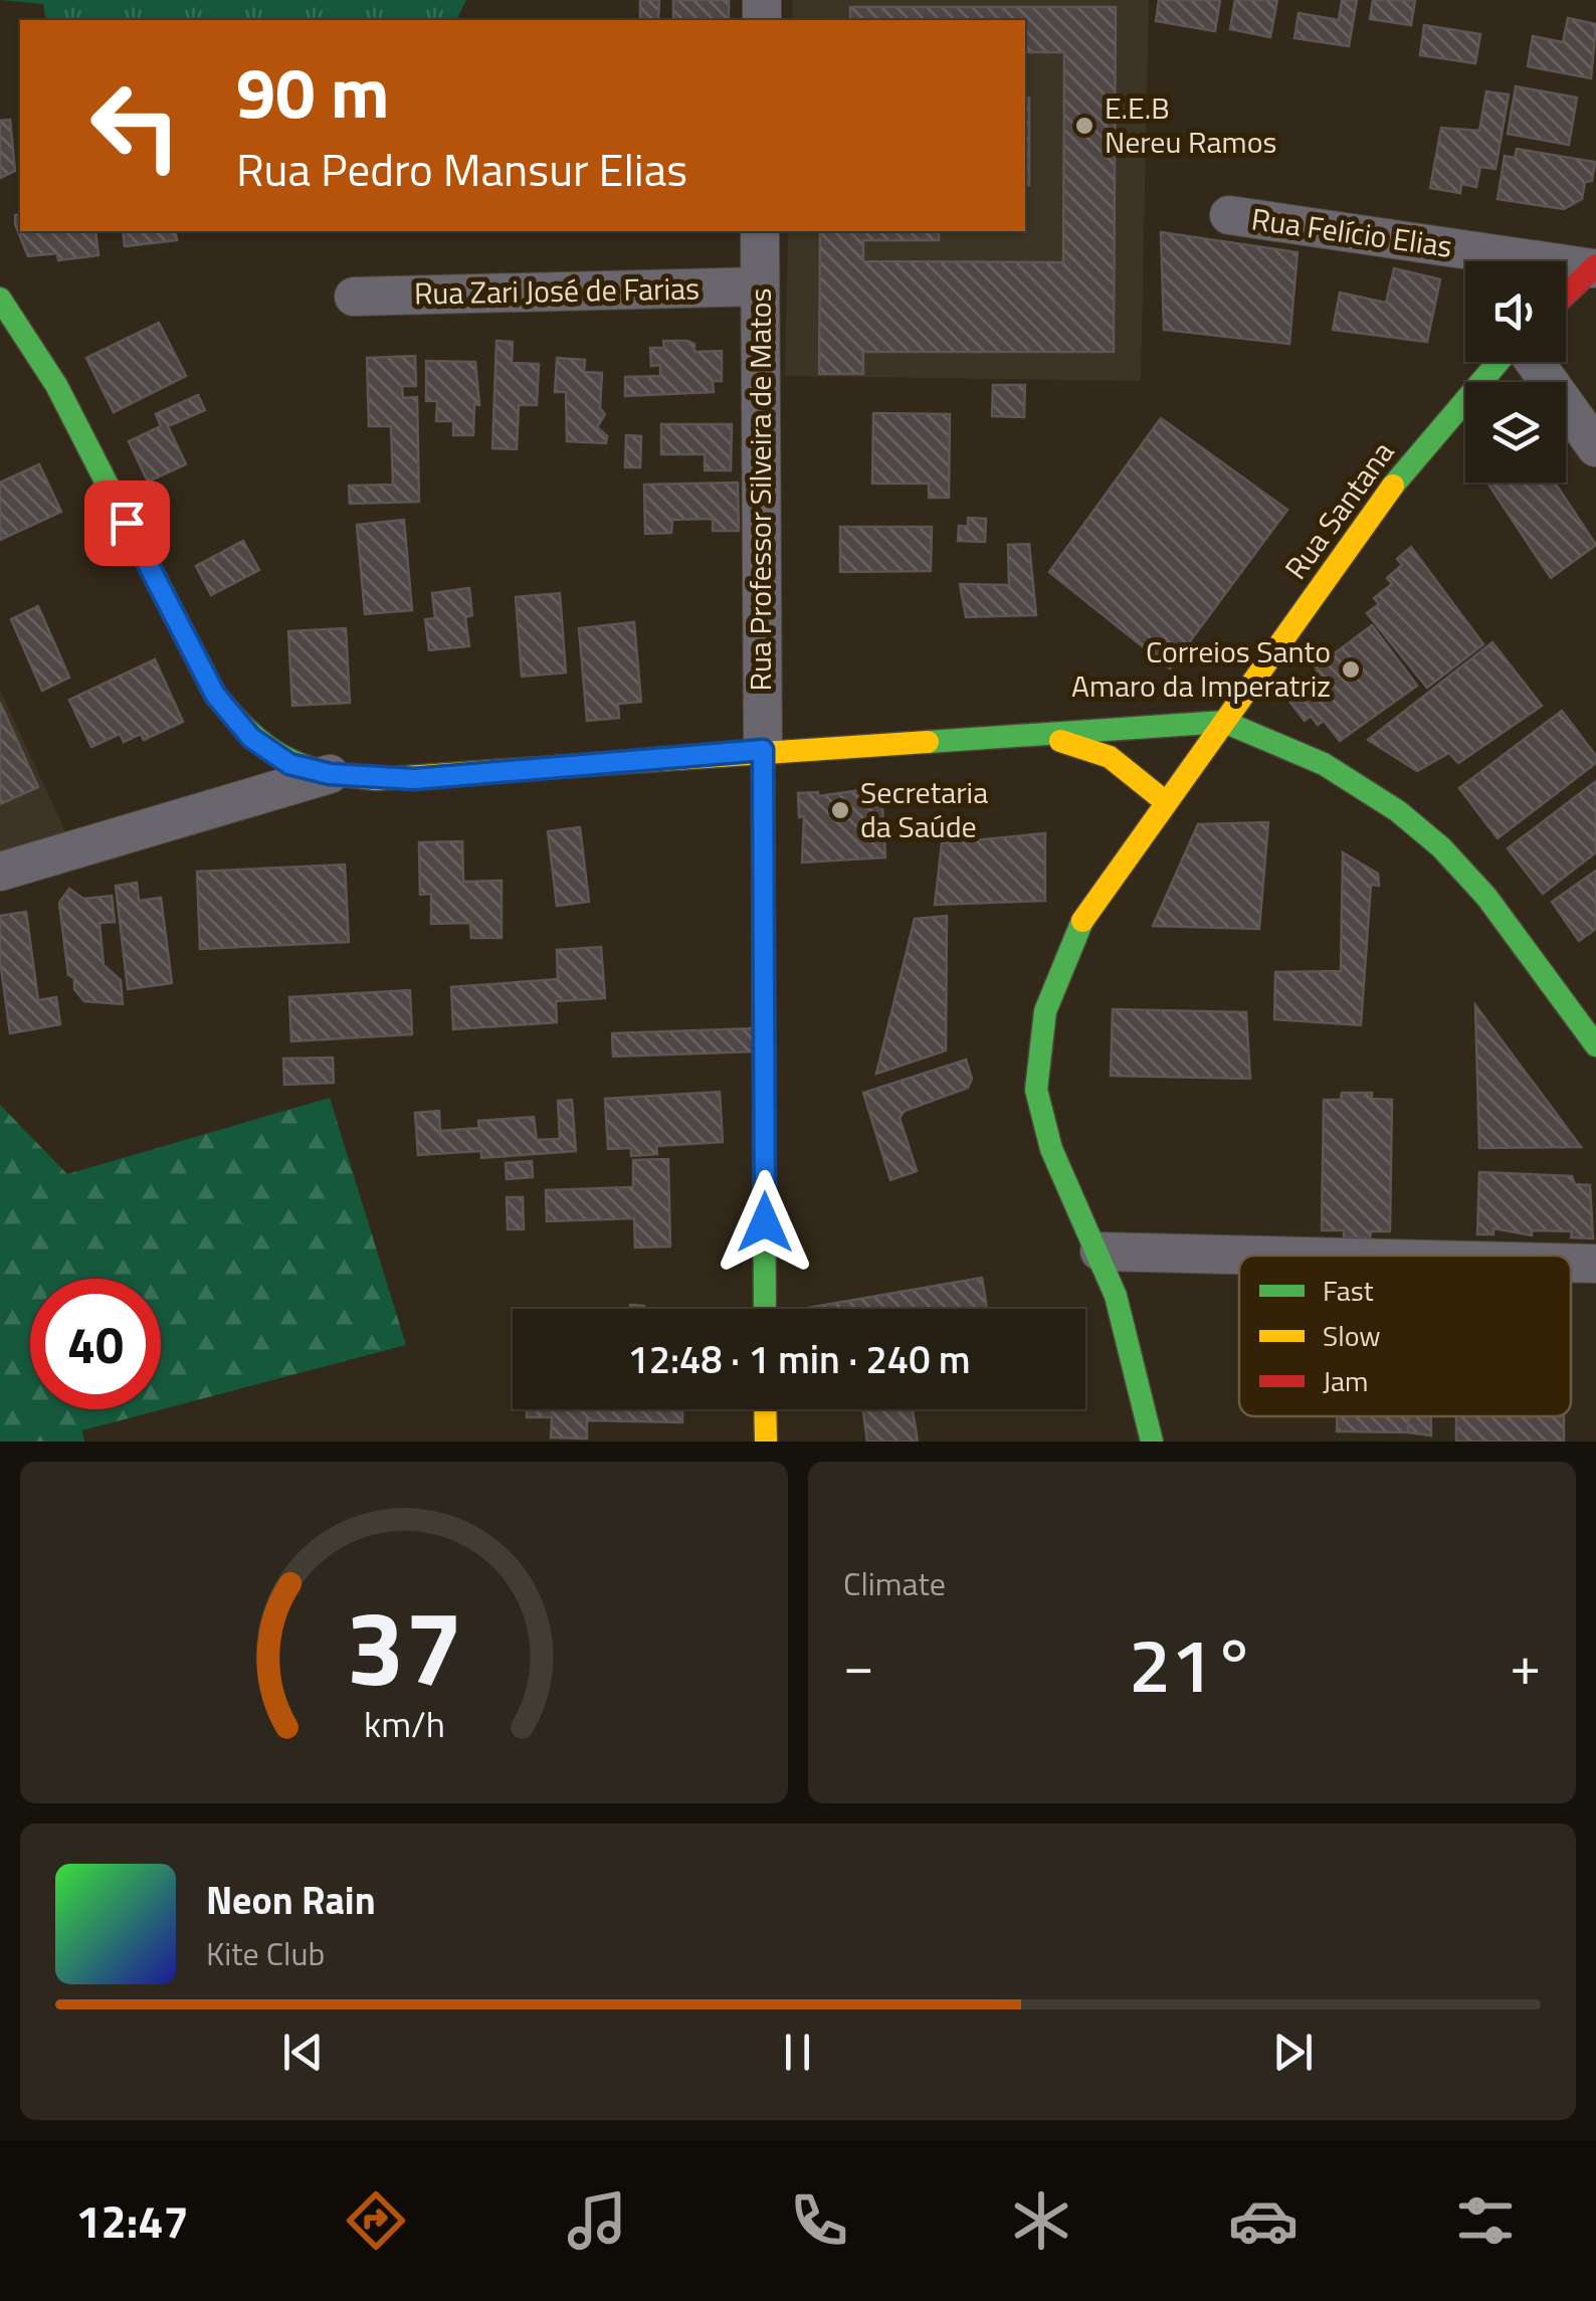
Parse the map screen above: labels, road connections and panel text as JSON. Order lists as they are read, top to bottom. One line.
{"streets":{"main road":["Rua Santana"],"street":["Rua Felício Elias","Rua Zari José de Farias","Rua Professor Silveira de Matos"]},"crossings":[["Rua Zari José de Farias","Rua Professor Silveira de Matos"]],"places":["E.E.B Nereu Ramos","Correios Santo Amaro da Imperatriz","Secretaria da Saúde"],"legend":["Fast","Slow","Jam"],"page":{"turn":["90 m","Rua Pedro Mansur Elias"],"limit":"40","trip":"12:48 · 1 min · 240 m","tile":"Climate","heat":["−","21°","+"],"song":["Neon Rain","Kite Club"],"tabs":"12:47","gauge":["37","km/h"]}}
